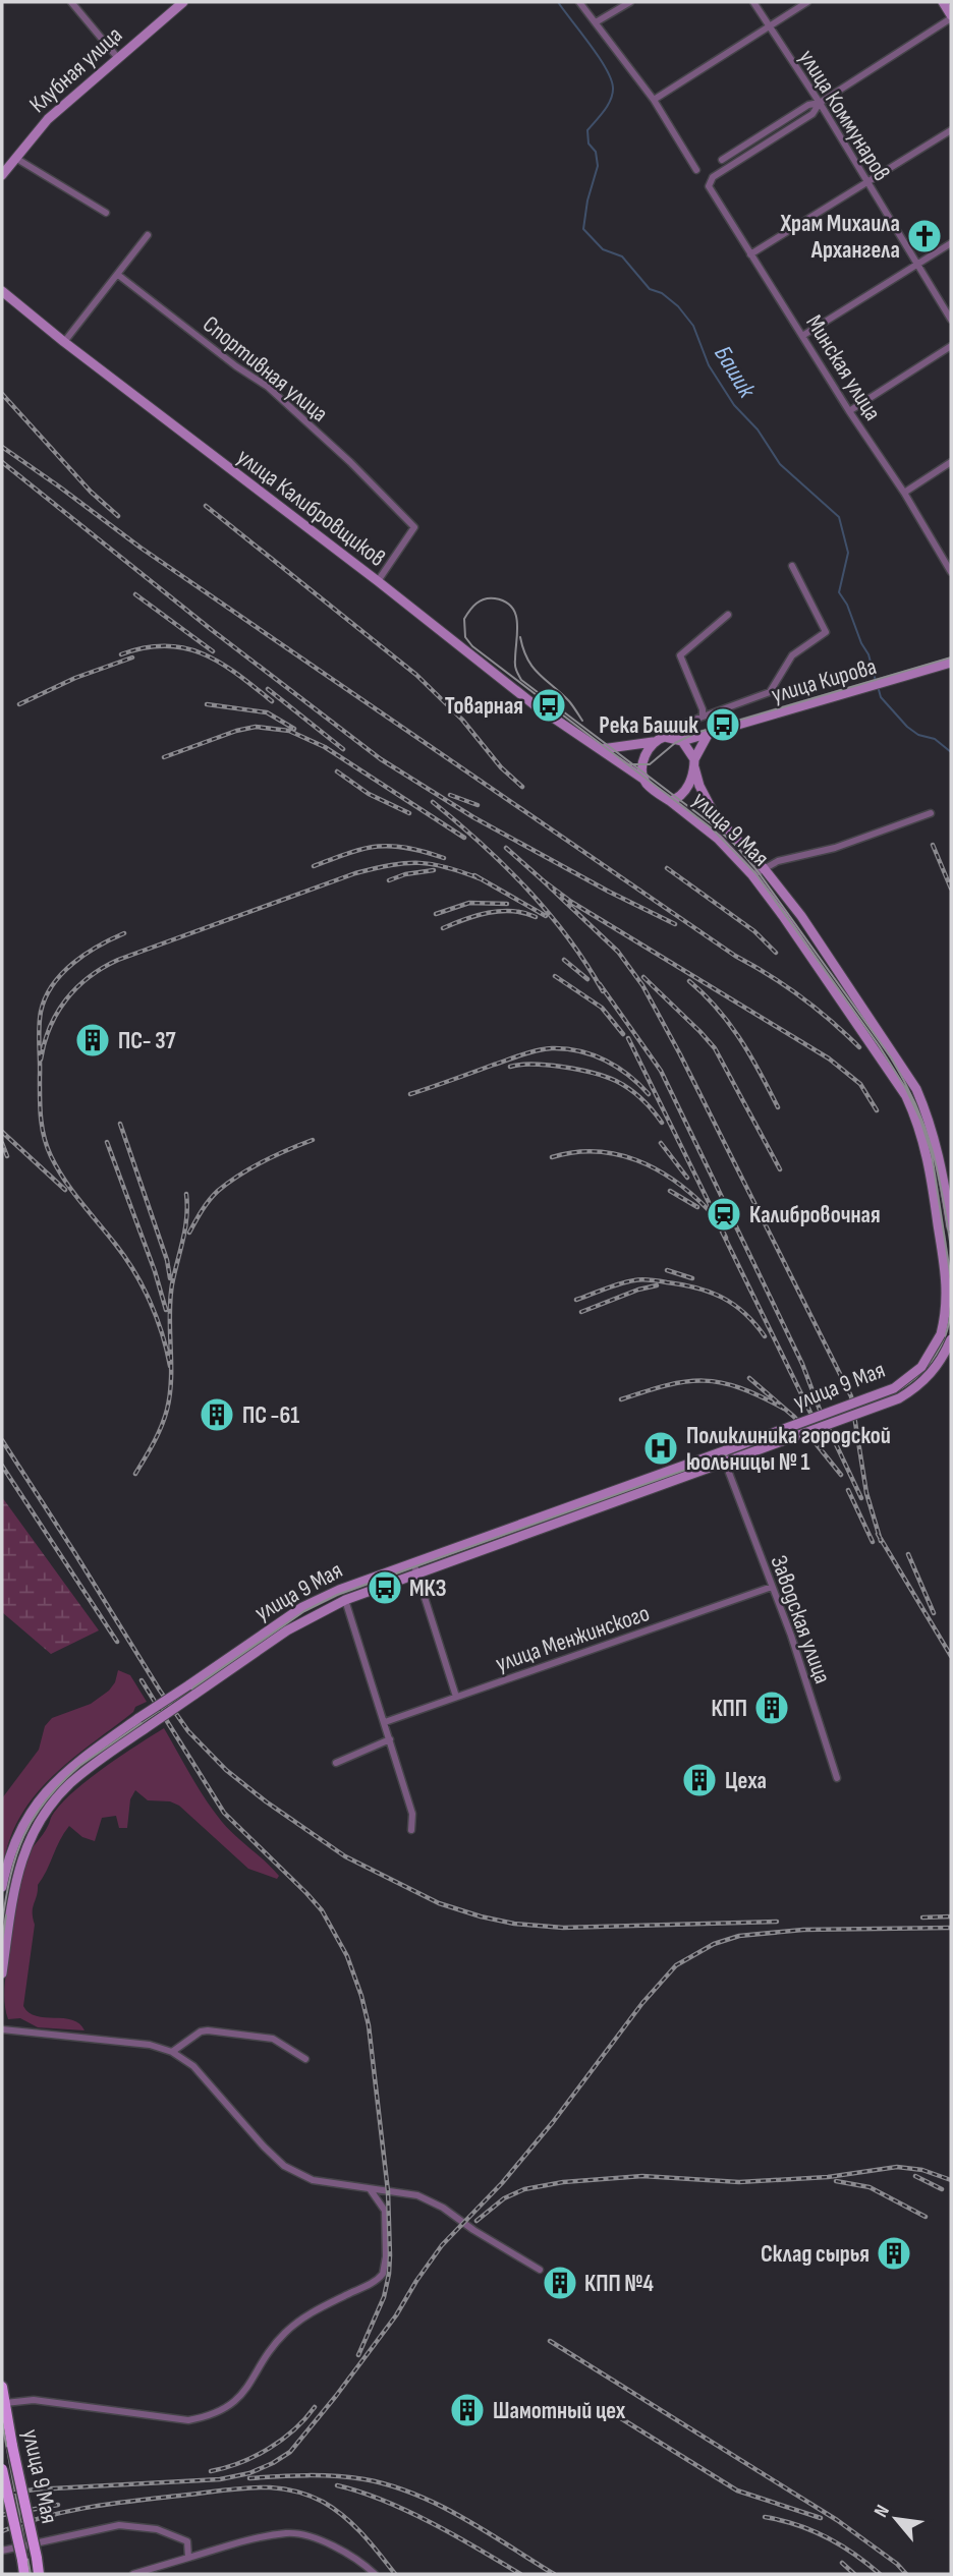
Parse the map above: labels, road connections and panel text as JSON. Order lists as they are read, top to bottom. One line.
{"streets":{"main road":["Клубная улица","улица Калибровщиков","улица Кирова","улица 9 Мая"],"street":["улица Коммунаров","Минская улица","Спортивная улица","Заводская улица","улица Менжинского"]},"crossings":[["Спортивная улица","улица Калибровщиков"],["улица Калибровщиков","улица Кирова"],["улица Калибровщиков","улица 9 Мая"],["улица Кирова","улица 9 Мая"],["Заводская улица","улица Менжинского"]],"water":["Башик"],"places":{"church":["Храм Михаила Архангела"],"bus stop":["Товарная","Река Башик","МКЗ"],"building":["ПС- 37","ПС -61","КПП","Цеха","Склад сырья","КПП №4","Шамотный цех"],"station":["Калибровочная"],"hospital":["Поликлиника городской юольницы № 1"]},"north":"top left"}
